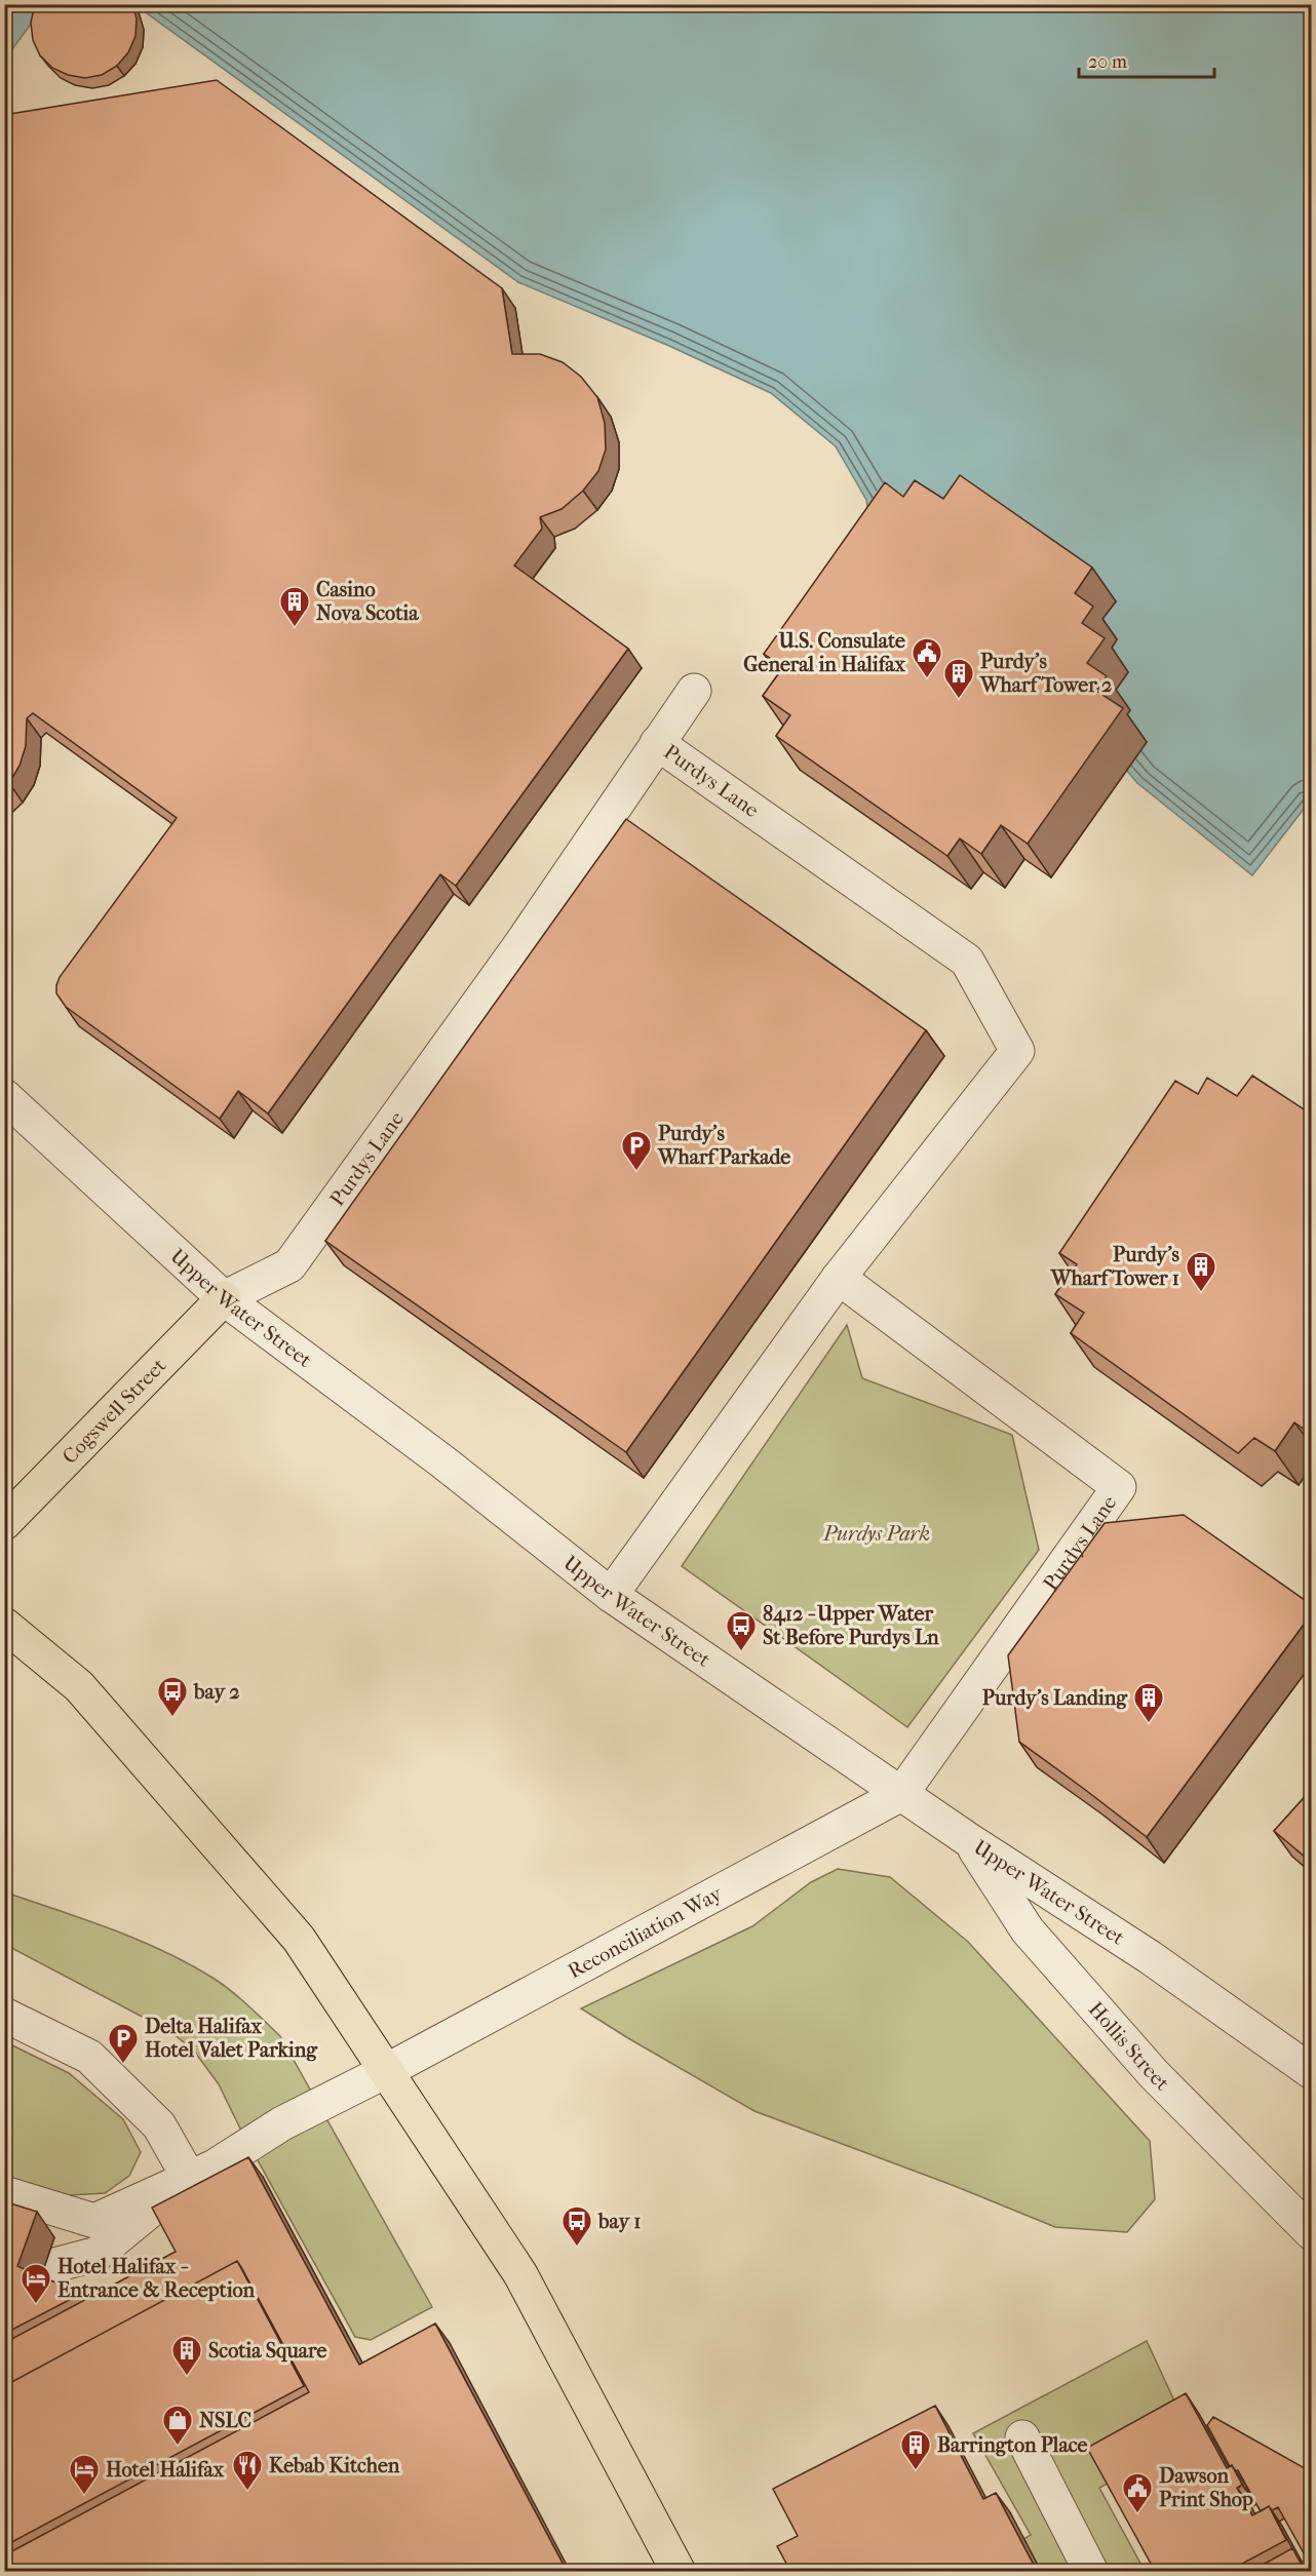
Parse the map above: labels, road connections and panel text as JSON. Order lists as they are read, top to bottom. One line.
{"streets":{"main road":["Cogswell Street"],"street":["Purdys Lane","Upper Water Street","Reconciliation Way","Hollis Street"]},"crossings":[["Purdys Lane","Upper Water Street"],["Purdys Lane","Cogswell Street"],["Purdys Lane","Reconciliation Way"],["Upper Water Street","Cogswell Street"],["Upper Water Street","Reconciliation Way"],["Upper Water Street","Hollis Street"]],"parks":["Purdys Park"],"places":{"building":["Casino Nova Scotia","Purdy's Wharf Tower 2","Purdy's Wharf Tower 1","Purdy's Landing","Scotia Square","Barrington Place"],"public building":["U.S. Consulate General in Halifax","Dawson Print Shop"],"parking":["Purdy's Wharf Parkade","Delta Halifax Hotel Valet Parking"],"bus stop":["8412 - Upper Water St Before Purdys Ln","bay 2","bay 1"],"hotel":["Hotel Halifax - Entrance & Reception","Hotel Halifax"],"shop":["NSLC"],"restaurant":["Kebab Kitchen"]},"scale_bar":"20 m"}
